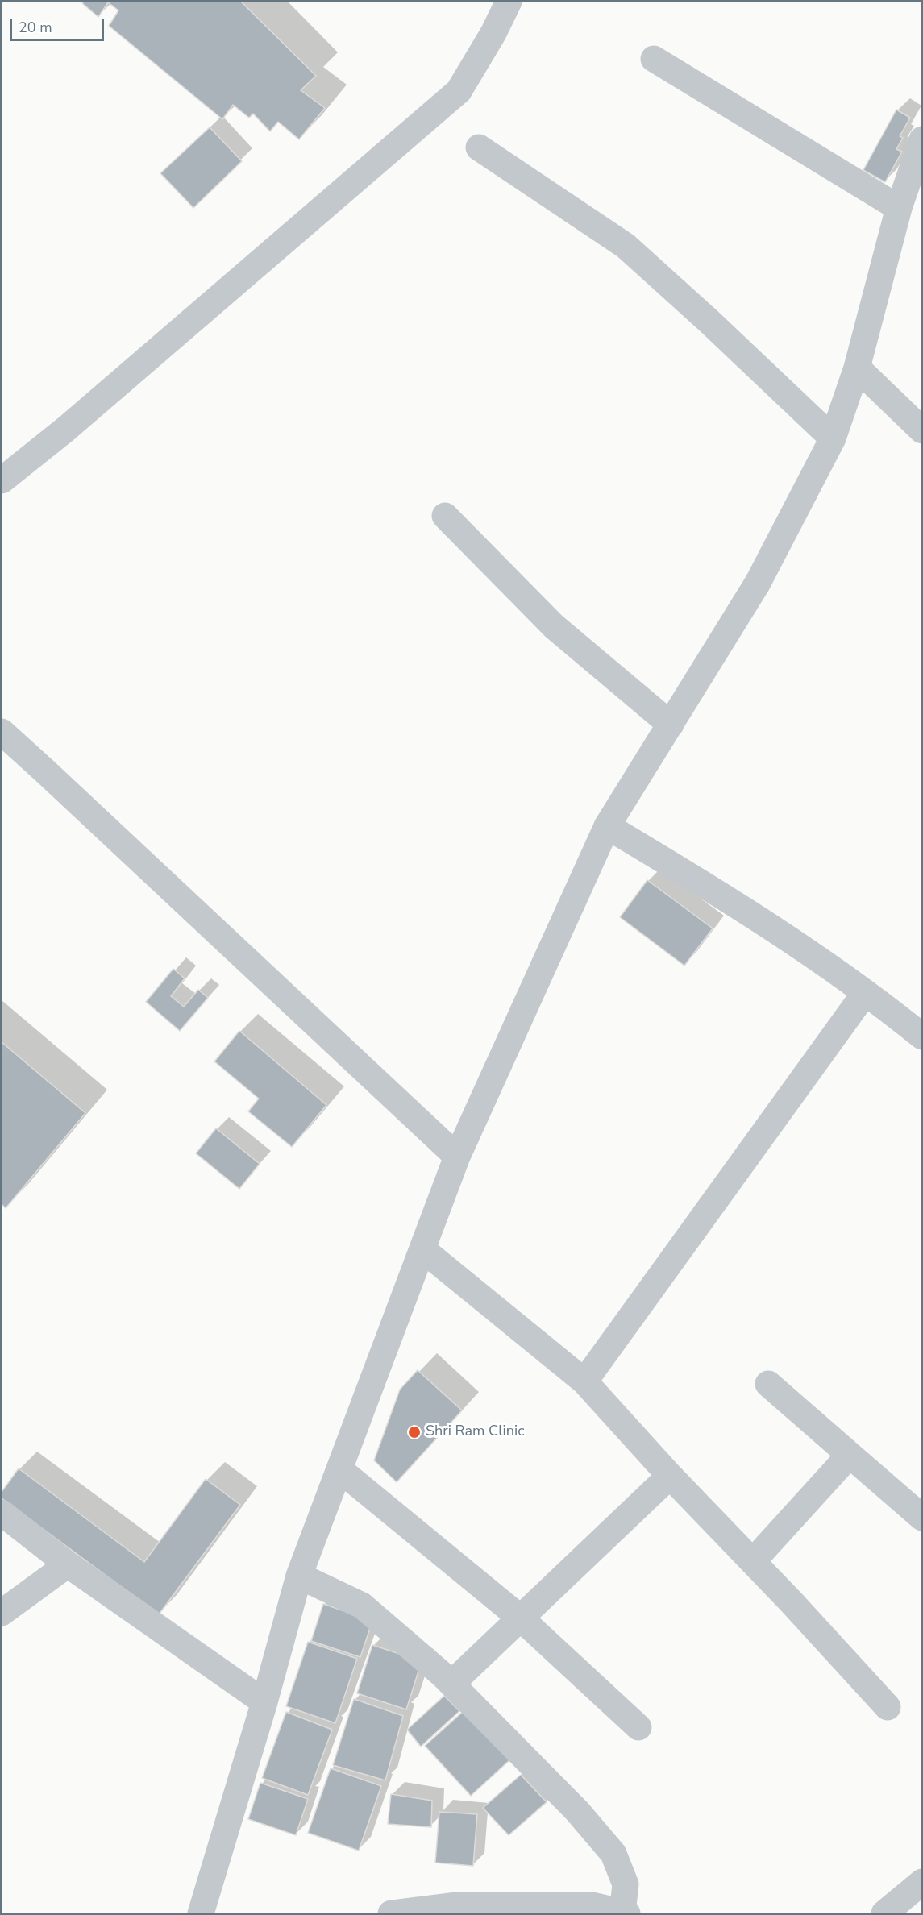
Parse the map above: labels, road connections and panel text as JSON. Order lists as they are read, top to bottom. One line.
{"places":["Shri Ram Clinic"],"scale_bar":"20 m"}
